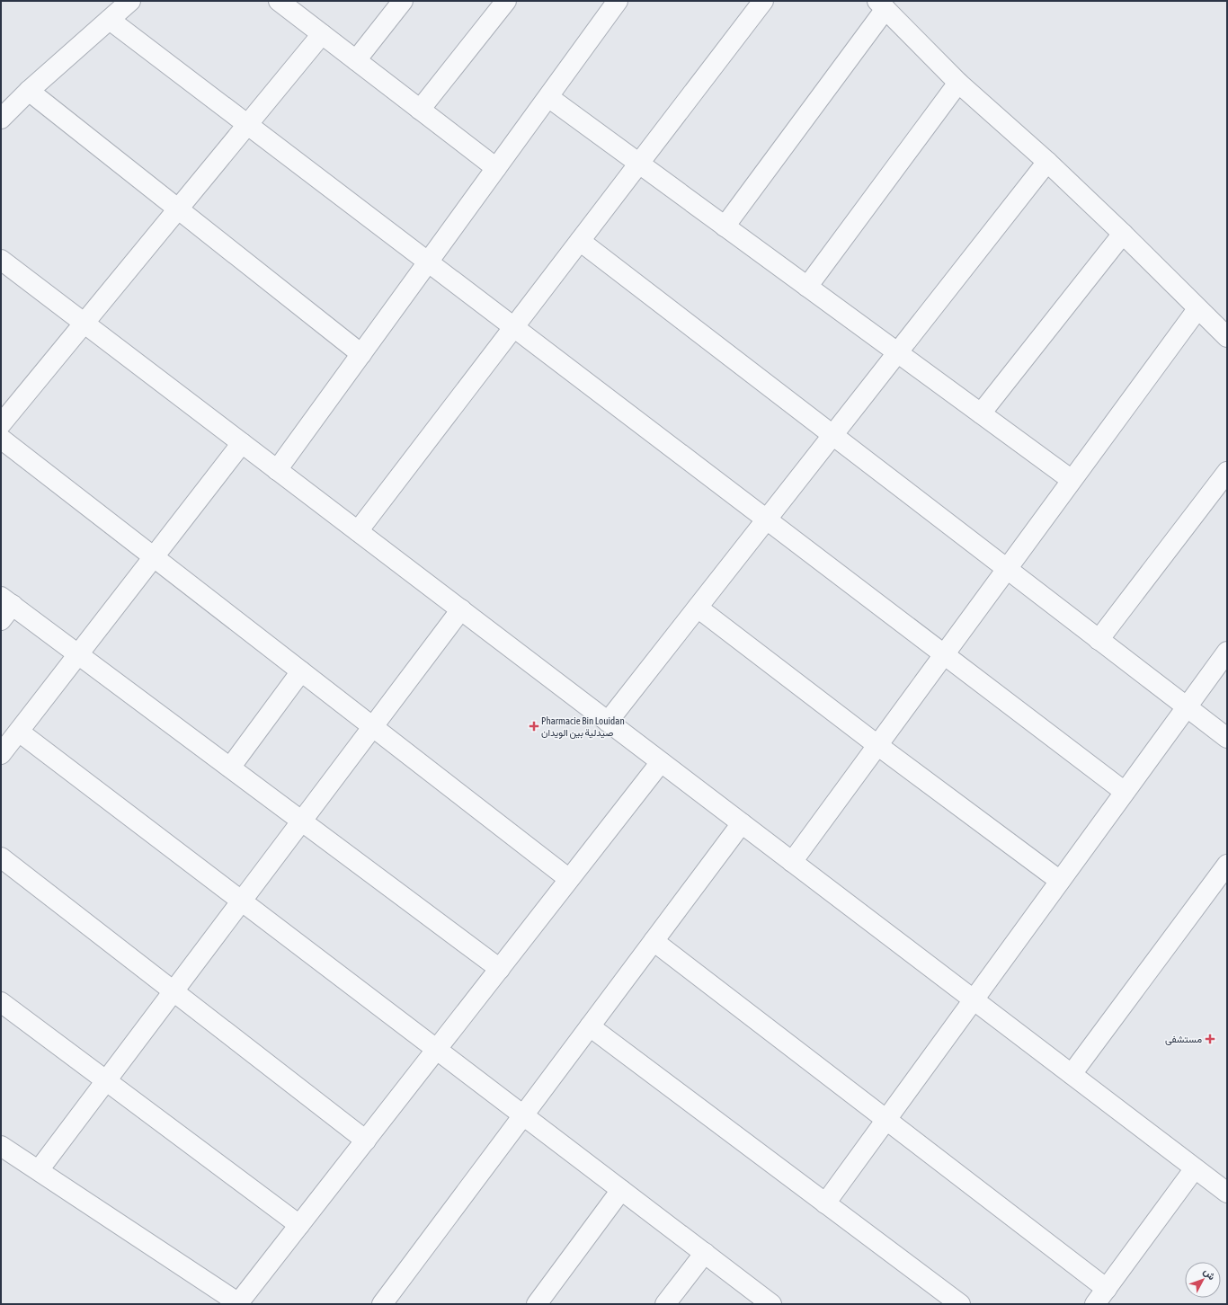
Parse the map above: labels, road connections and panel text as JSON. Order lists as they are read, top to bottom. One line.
{"places":{"health":["Pharmacie Bin Louidan صيدلية بين الويدان","مستشفى"]},"north":"top right"}
